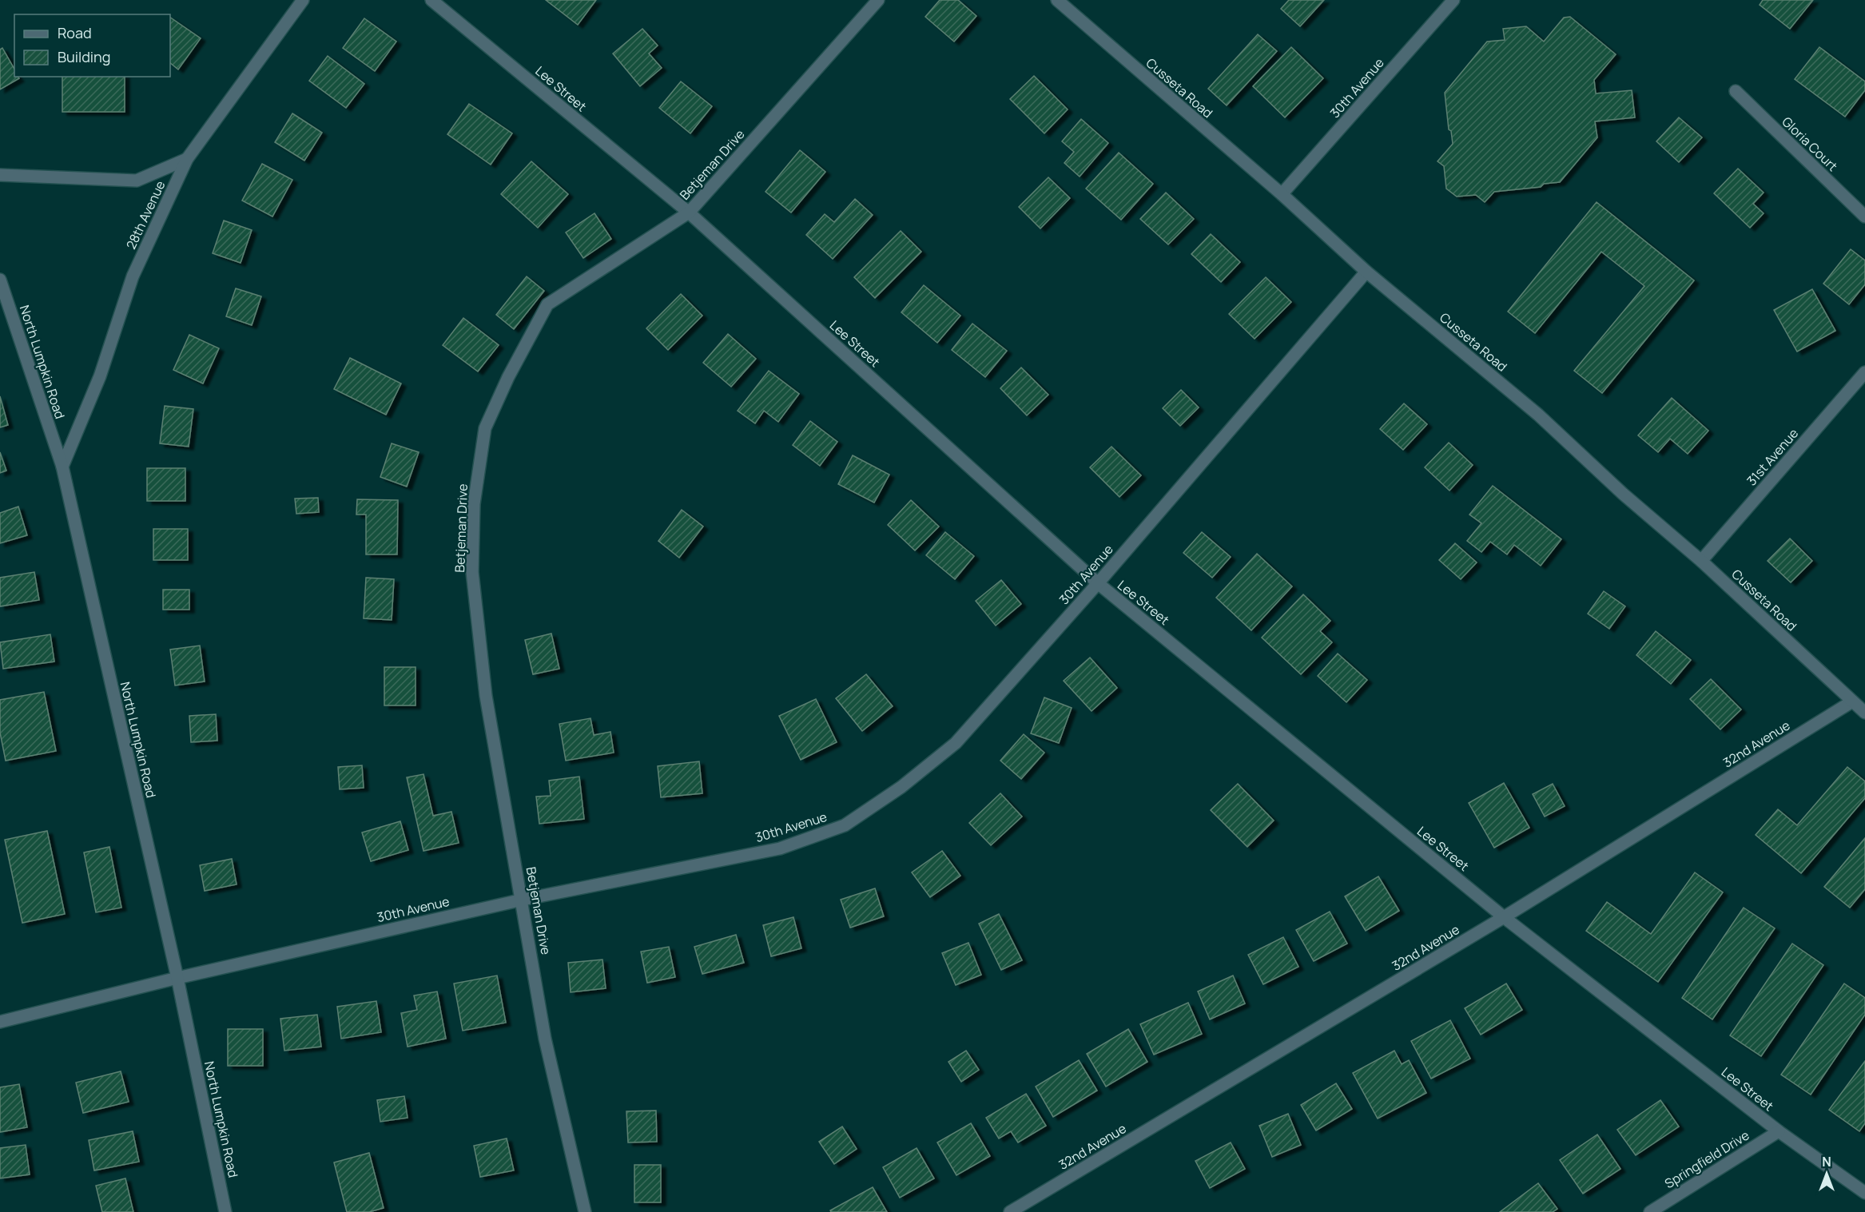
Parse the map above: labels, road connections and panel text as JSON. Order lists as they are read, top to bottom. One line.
{"streets":{"street":["Cusseta Road","30th Avenue","Lee Street","Gloria Court","Betjeman Drive","28th Avenue","North Lumpkin Road","31st Avenue","32nd Avenue","Springfield Drive"]},"crossings":[["Cusseta Road","30th Avenue"],["Cusseta Road","31st Avenue"],["Cusseta Road","32nd Avenue"],["30th Avenue","Lee Street"],["30th Avenue","Betjeman Drive"],["30th Avenue","North Lumpkin Road"],["Lee Street","Betjeman Drive"],["Lee Street","32nd Avenue"],["Lee Street","Springfield Drive"],["28th Avenue","North Lumpkin Road"]],"legend":["Road","Building"],"north":"top"}
